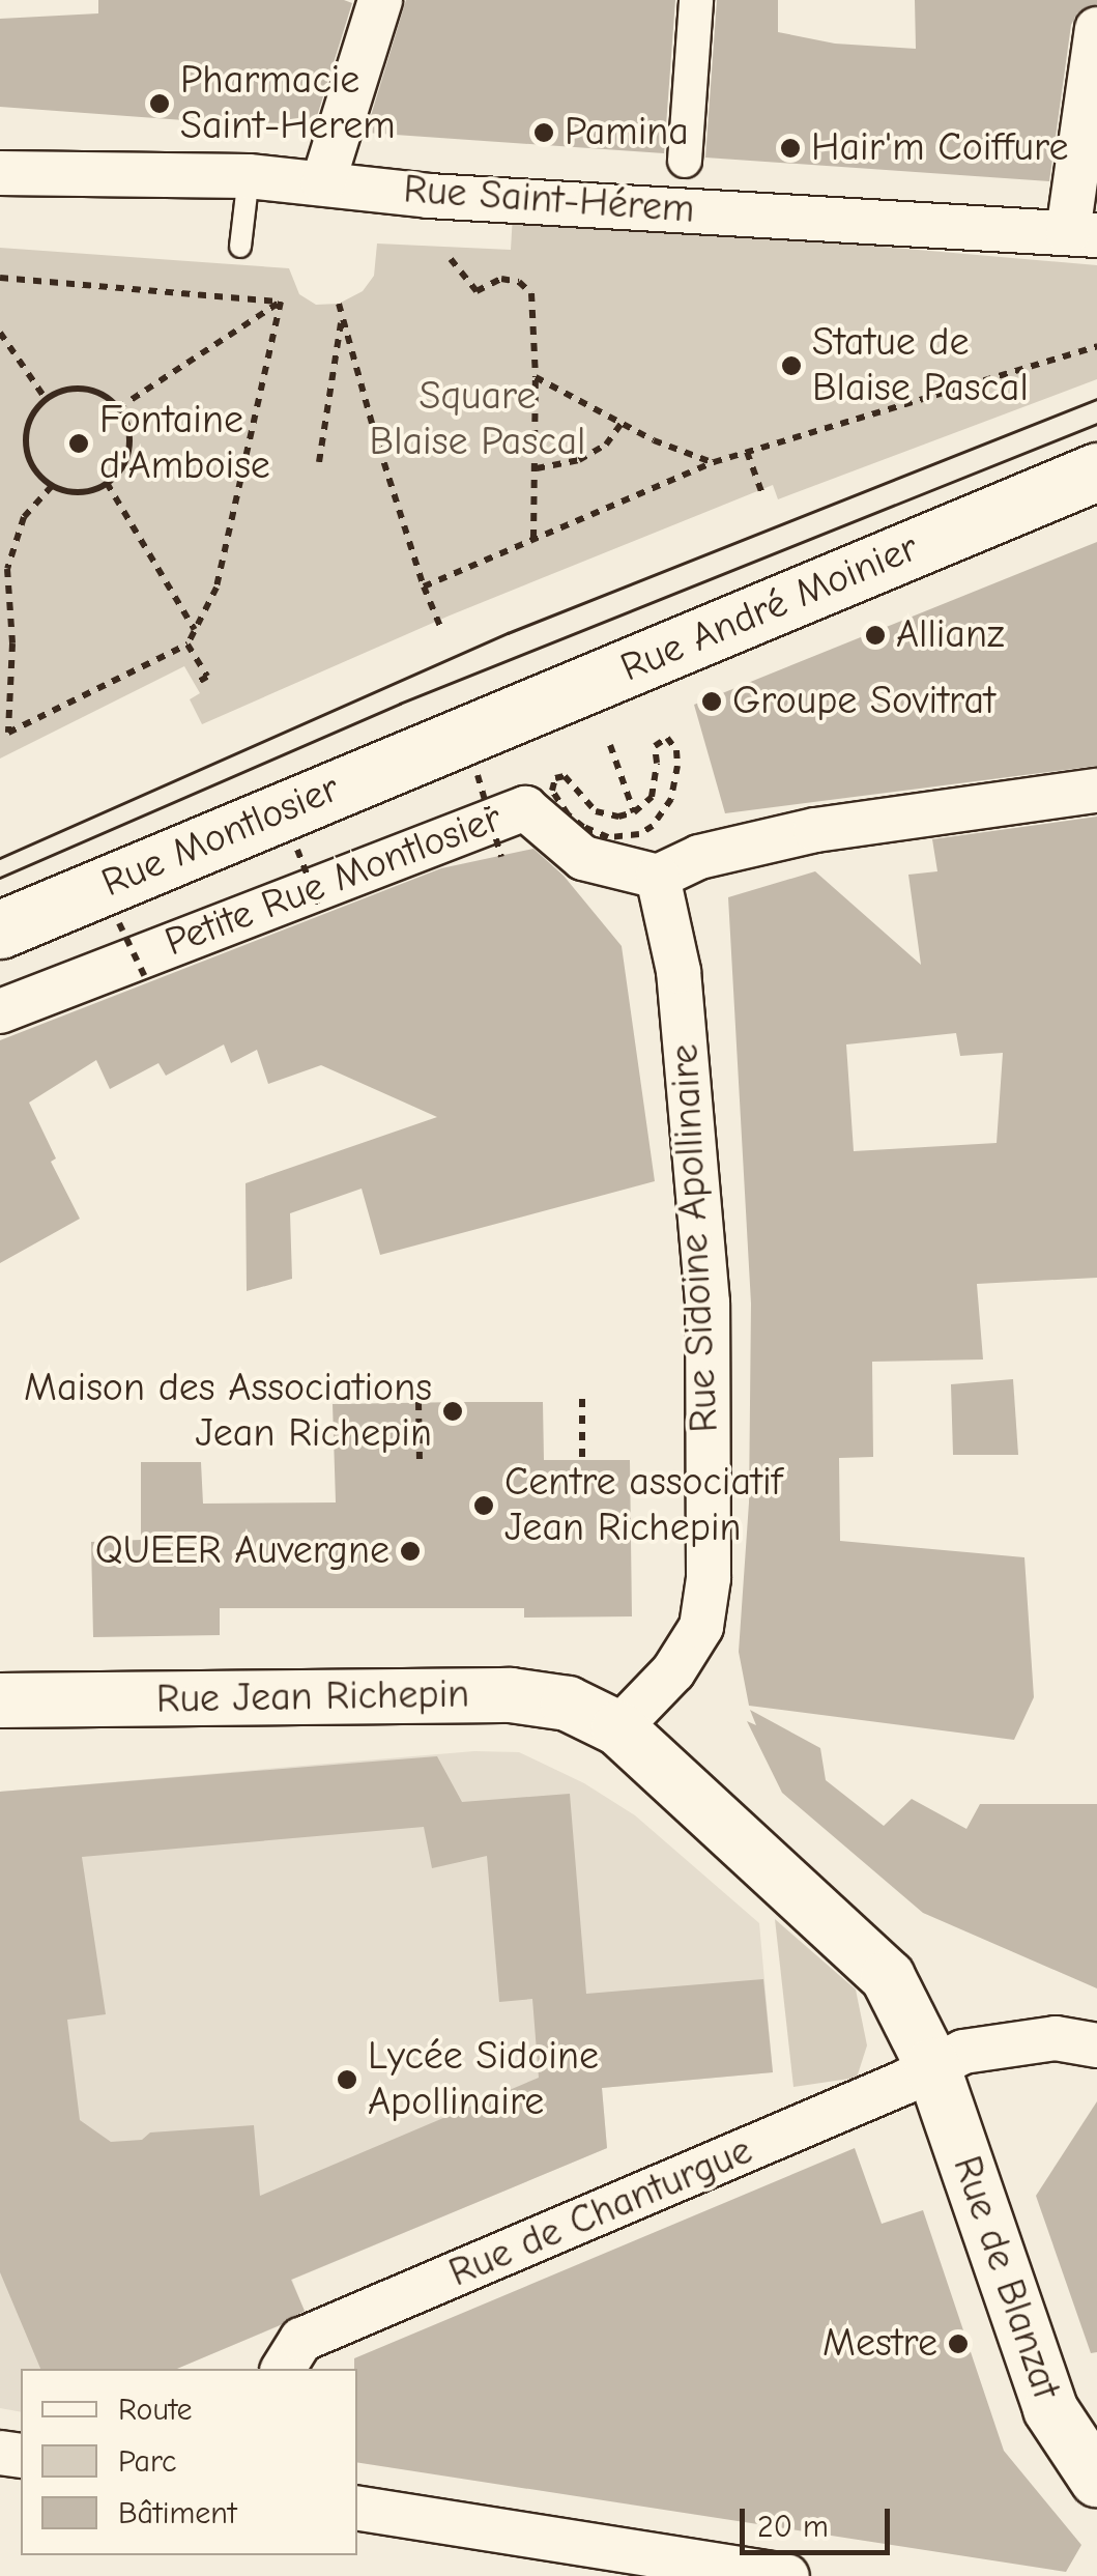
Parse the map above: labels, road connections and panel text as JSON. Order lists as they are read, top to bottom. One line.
{"streets":{"main road":["Rue André Moinier","Rue Montlosier"],"street":["Rue Saint-Hérem","Petite Rue Montlosier","Rue Sidoine Apollinaire","Rue Jean Richepin","Rue de Chanturgue","Rue de Blanzat"]},"crossings":[["Rue André Moinier","Rue Montlosier"],["Petite Rue Montlosier","Rue Sidoine Apollinaire"],["Rue Sidoine Apollinaire","Rue Jean Richepin"],["Rue de Chanturgue","Rue de Blanzat"]],"parks":["Square Blaise Pascal"],"places":["Pharmacie Saint-Herem","Pamina","Hair'm Coiffure","Statue de Blaise Pascal","Fontaine d'Amboise","Allianz","Groupe Sovitrat","Maison des Associations Jean Richepin","Centre associatif Jean Richepin","QUEER Auvergne","Lycée Sidoine Apollinaire","Mestre"],"legend":["Route","Parc","Bâtiment"],"scale_bar":"20 m"}
